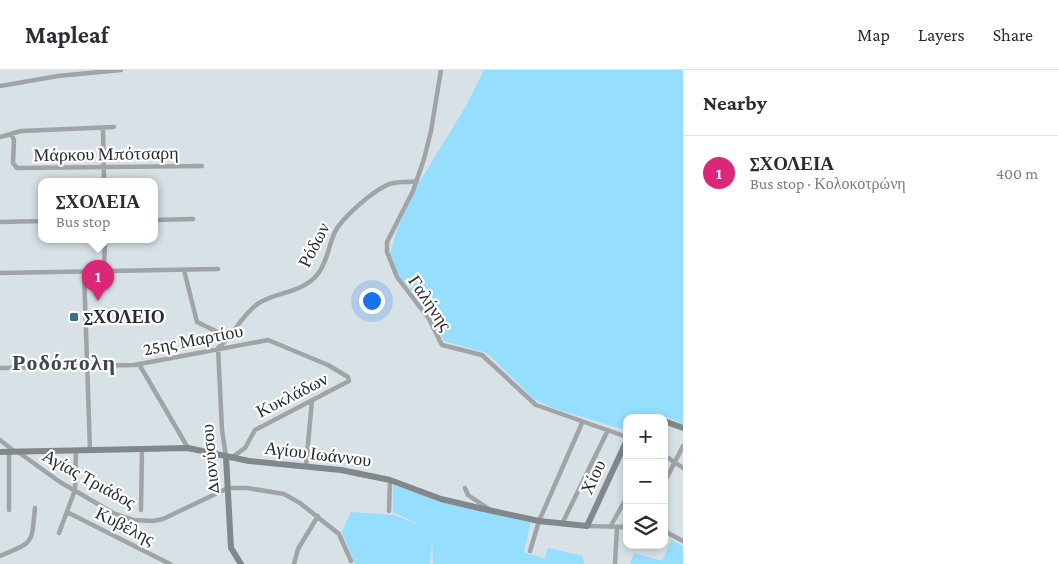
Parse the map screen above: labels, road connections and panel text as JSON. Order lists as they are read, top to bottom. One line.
{"streets":{"street":["Μάρκου Μπότσαρη","Ρόδων","Γαλήνης","25ης Μαρτίου","Κυκλάδων","Αγίου Ιωάννου","Διονύσου","Χίου","Αγίας Τριάδος","Κυβέλης"]},"crossings":[["Ρόδων","Γαλήνης"],["Ρόδων","25ης Μαρτίου"],["Ρόδων","Διονύσου"],["25ης Μαρτίου","Κυκλάδων"],["25ης Μαρτίου","Διονύσου"],["Κυκλάδων","Αγίου Ιωάννου"],["Κυκλάδων","Διονύσου"],["Αγίου Ιωάννου","Διονύσου"],["Αγίου Ιωάννου","Χίου"],["Αγίου Ιωάννου","Αγίας Τριάδος"],["Διονύσου","Αγίας Τριάδος"]],"districts":["Ροδόπολη"],"places":{"transit":["ΣΧΟΛΕΙΟ"]},"page":{"header":"Mapleaf","nav":["Map","Layers","Share"],"heading":"Nearby","list":[{"mark":"1","name":"ΣΧΟΛΕΙΑ","note":"Bus stop · Κολοκοτρώνη","value":"400 m"}],"popup":["ΣΧΟΛΕΙΑ","Bus stop"],"pins":"1","map_buttons":["+","−"]}}
